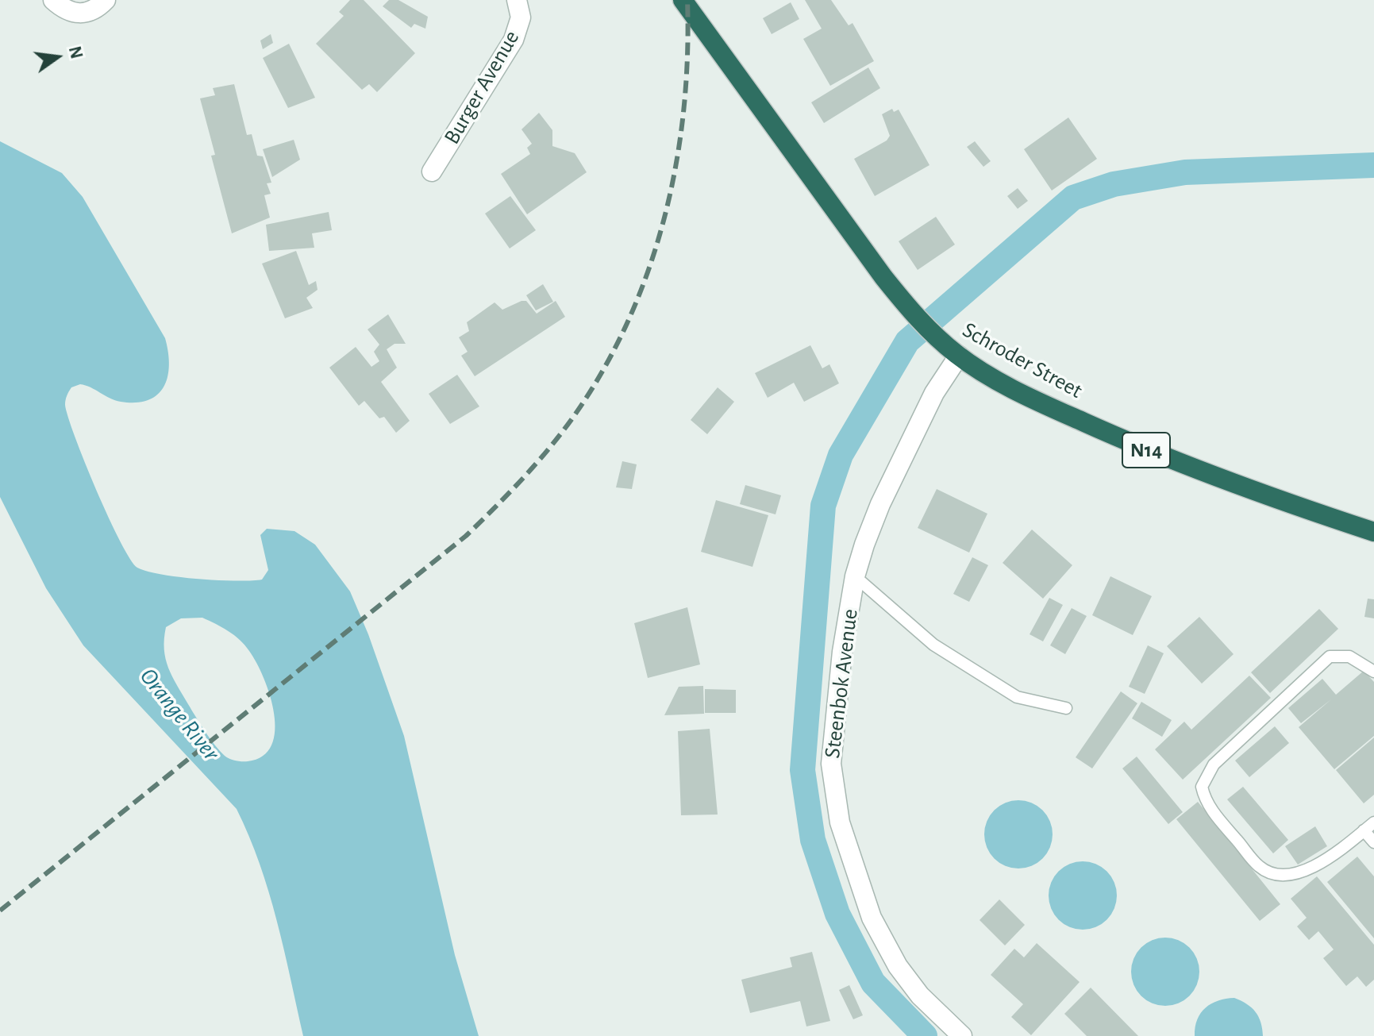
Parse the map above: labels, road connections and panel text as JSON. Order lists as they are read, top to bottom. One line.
{"streets":{"highway":["Schroder Street","N14"],"street":["Burger Avenue","Steenbok Avenue"]},"crossings":[["Schroder Street","Steenbok Avenue"]],"water":["Orange River"],"north":"right"}
